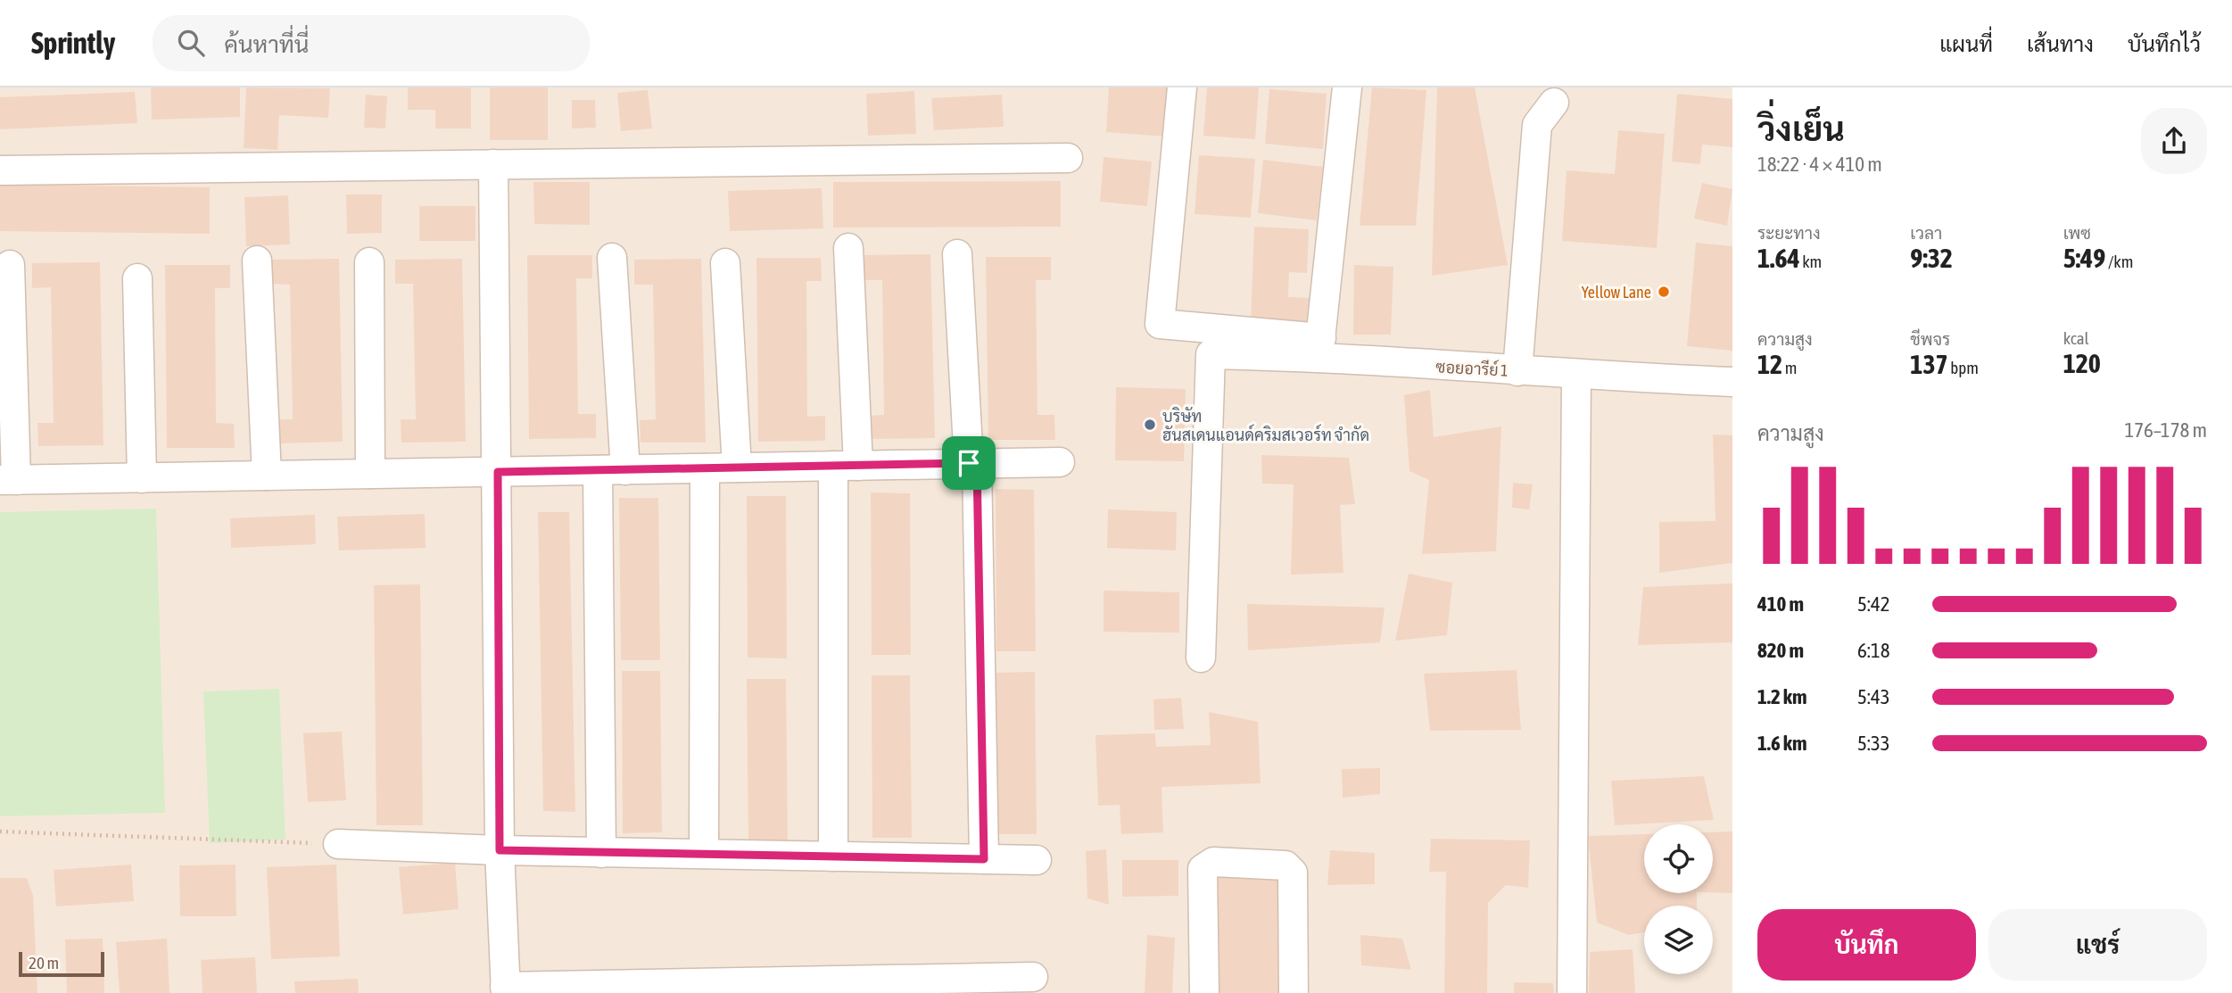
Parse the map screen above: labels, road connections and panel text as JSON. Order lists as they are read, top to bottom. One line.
{"streets":{"street":["ซอยอารีย์ 1"]},"places":["Yellow Lane","บริษัท ฮันสเดนแอนด์คริมสเวอร์ท จำกัด"],"scale_bar":"20 m","page":{"header":"Sprintly","search":"ค้นหาที่นี่","nav":["แผนที่","เส้นทาง","บันทึกไว้"],"heading":["วิ่งเย็น","18:22 · 4 × 410 m"],"stats":[["ระยะทาง","1.64 km"],["เวลา","9:32"],["เพซ","5:49 /km"],["ความสูง","12 m"],["ชีพจร","137 bpm"],["kcal","120"]],"chart":["ความสูง","176–178 m"],"list":[{"name":"410 m","note":"5:42"},{"name":"820 m","note":"6:18"},{"name":"1.2 km","note":"5:43"},{"name":"1.6 km","note":"5:33"}],"buttons":["บันทึก","แชร์"],"scale":"20 m"}}
